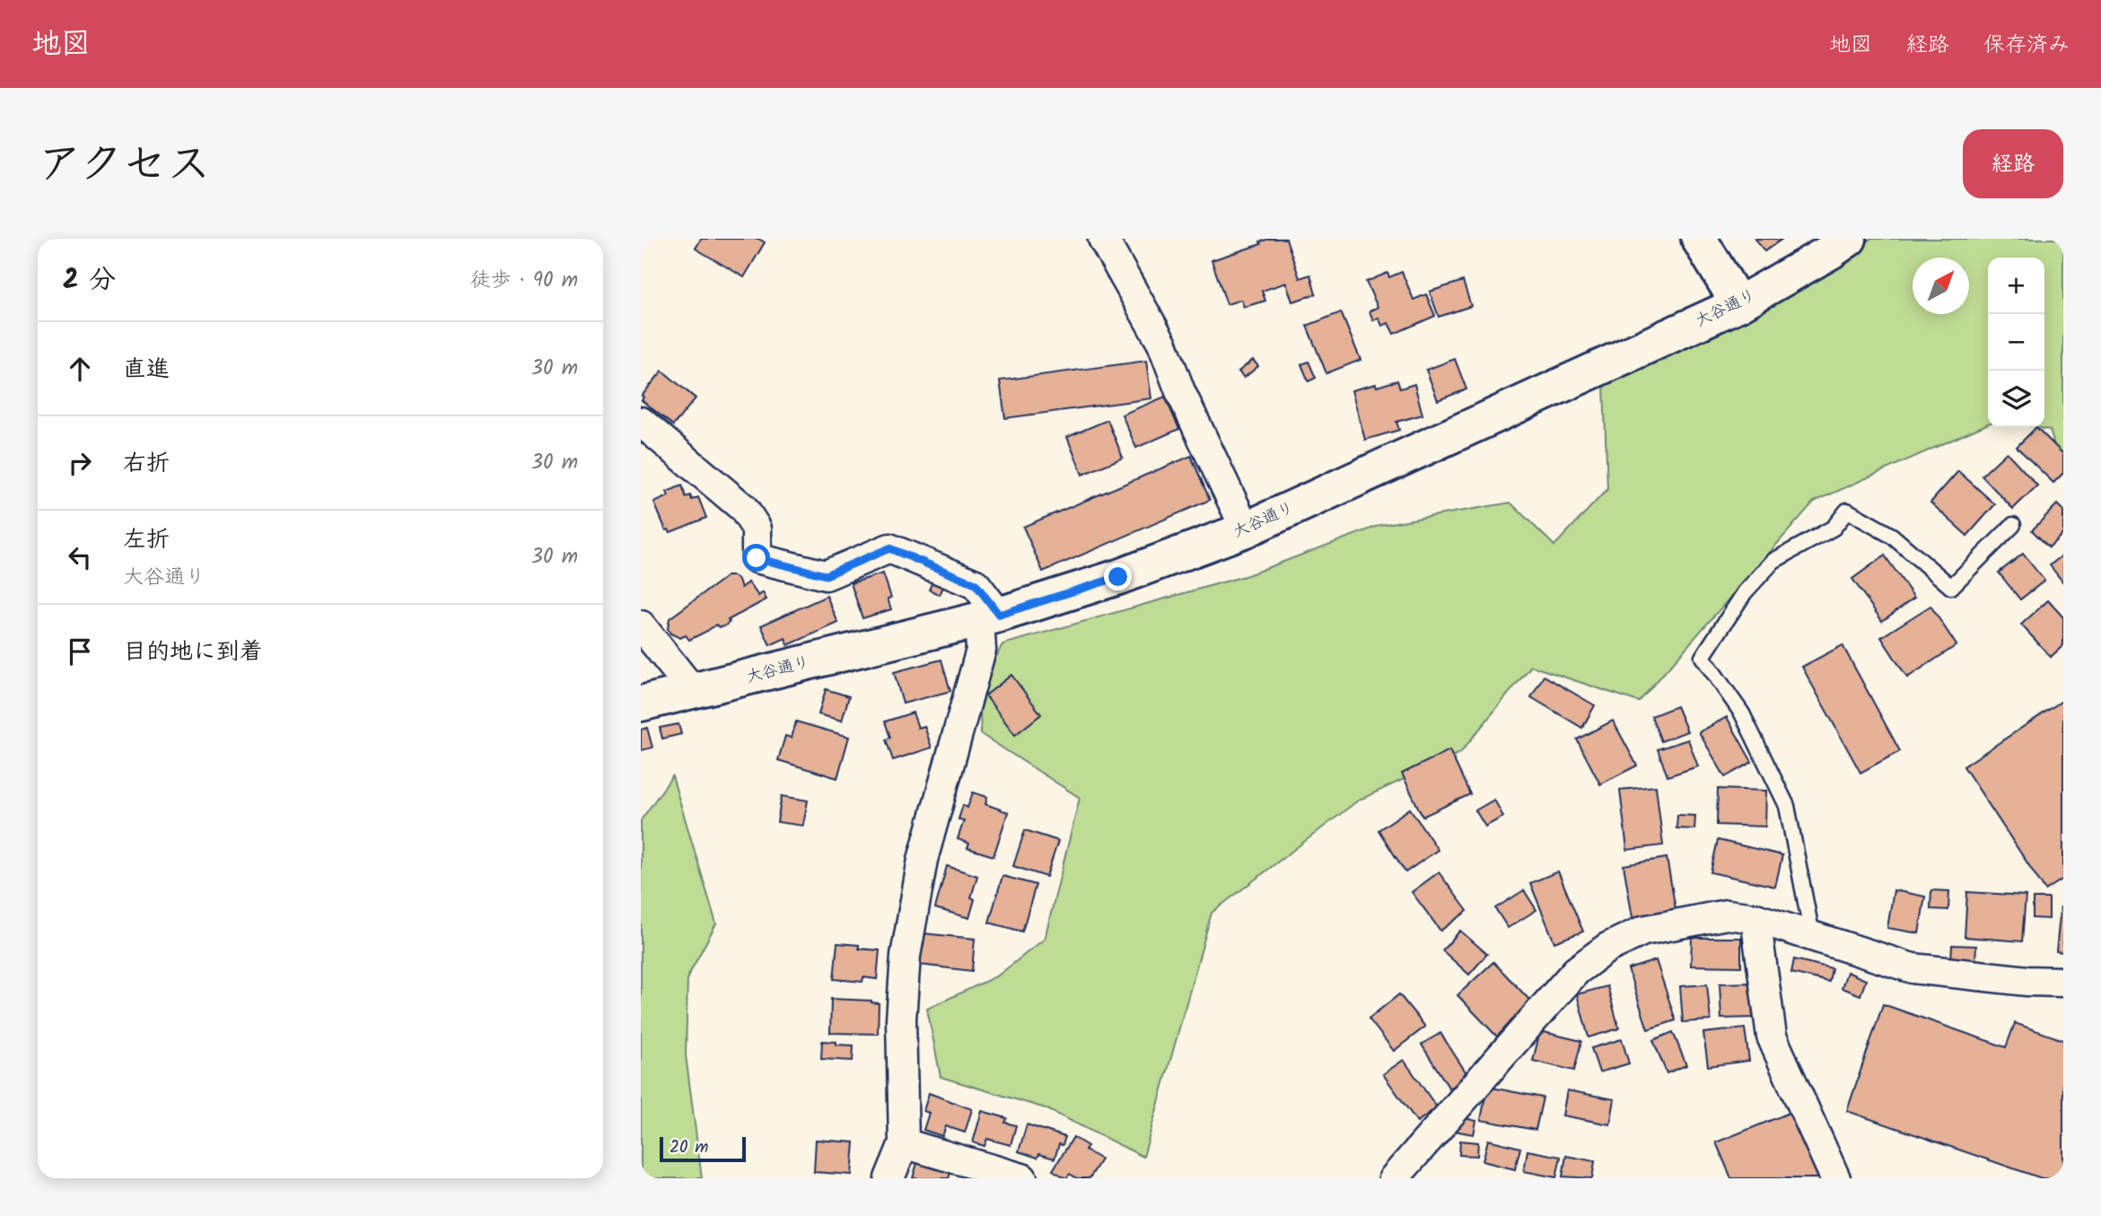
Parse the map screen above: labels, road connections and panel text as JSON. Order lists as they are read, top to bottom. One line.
{"streets":{"street":["大谷通り"]},"scale_bar":"20 m","north":"top right","page":{"header":"地図","nav":["地図","経路","保存済み"],"title":"アクセス","buttons":"経路","heading":["2 分","徒歩 · 90 m"],"map_buttons":["+","−"],"list":[["直進","30 m"],["右折","30 m"],["左折","大谷通り","30 m"],"目的地に到着"],"scale":"20 m"}}
